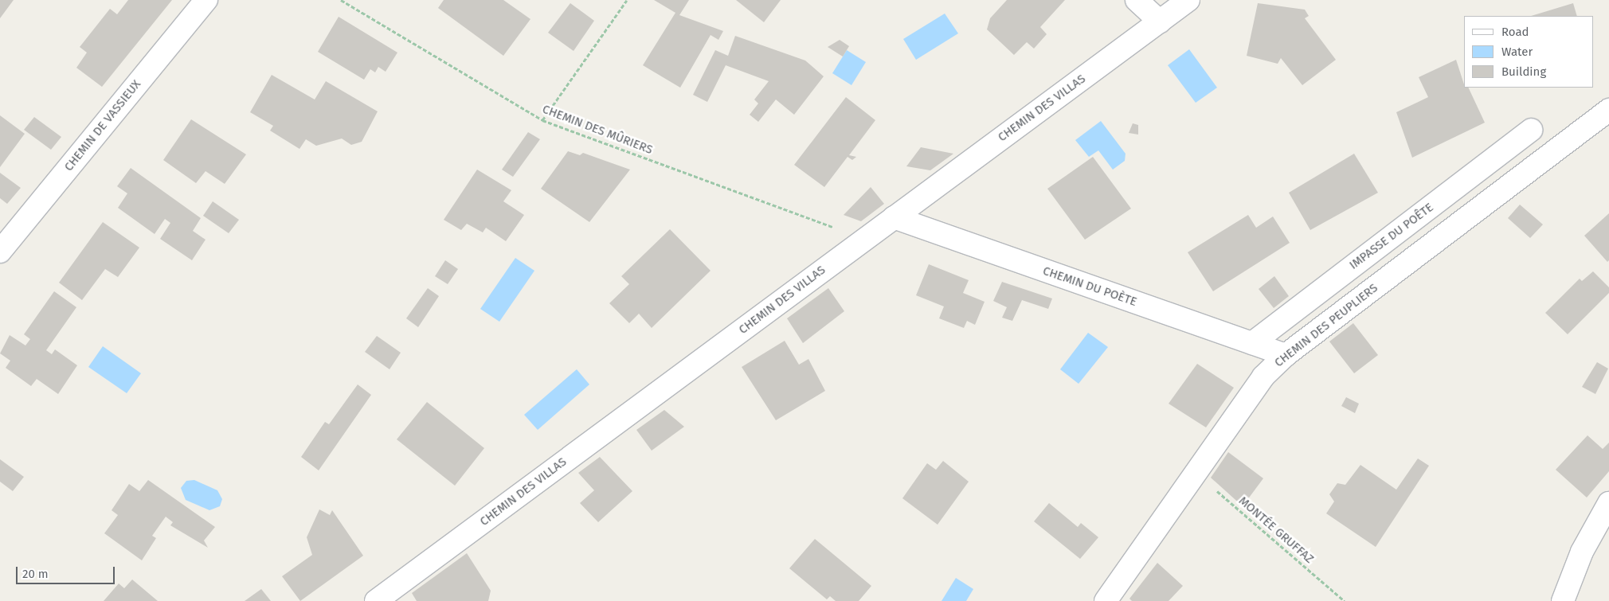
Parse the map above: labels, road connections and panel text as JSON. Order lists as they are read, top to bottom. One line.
{"streets":{"street":["CHEMIN DES VILLAS","CHEMIN DE VASSIEUX","IMPASSE DU POÊTE","CHEMIN DU POÈTE","CHEMIN DES PEUPLIERS"],"path":["CHEMIN DES MÛRIERS","MONTÉE GRUFFAZ"]},"crossings":[["CHEMIN DES VILLAS","CHEMIN DES MÛRIERS"],["CHEMIN DES VILLAS","CHEMIN DU POÈTE"],["IMPASSE DU POÊTE","CHEMIN DU POÈTE"],["CHEMIN DU POÈTE","CHEMIN DES PEUPLIERS"],["CHEMIN DES PEUPLIERS","MONTÉE GRUFFAZ"]],"legend":["Road","Water","Building"],"scale_bar":"20 m"}
